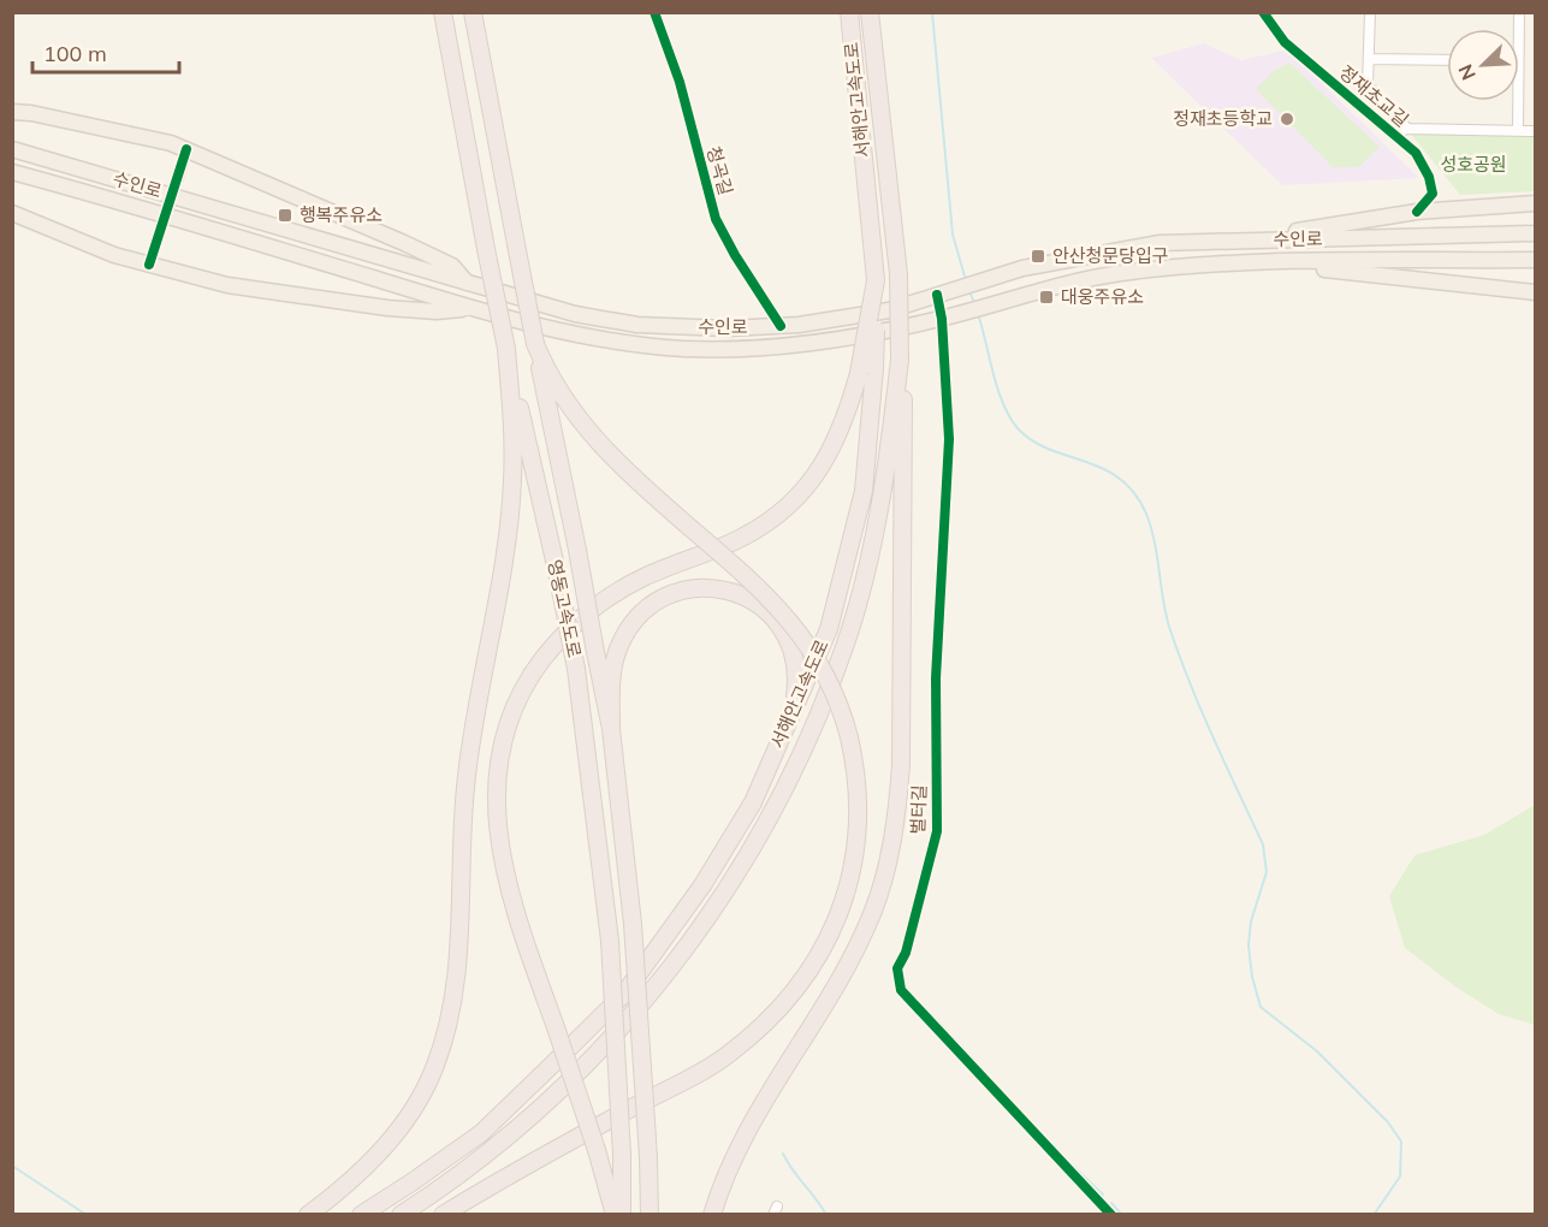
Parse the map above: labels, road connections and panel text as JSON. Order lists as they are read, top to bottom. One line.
{"streets":{"highway":["서해안고속도로","영동고속도로"],"main road":["수인로"],"street":["정재초교길","청곡길","벌터길"]},"crossings":[["청곡길","수인로"],["수인로","벌터길"]],"parks":["성호공원"],"places":{"other":["정재초등학교"],"transit":["행복주유소","안산청문당입구","대웅주유소"]},"scale_bar":"100 m","north":"bottom left"}
